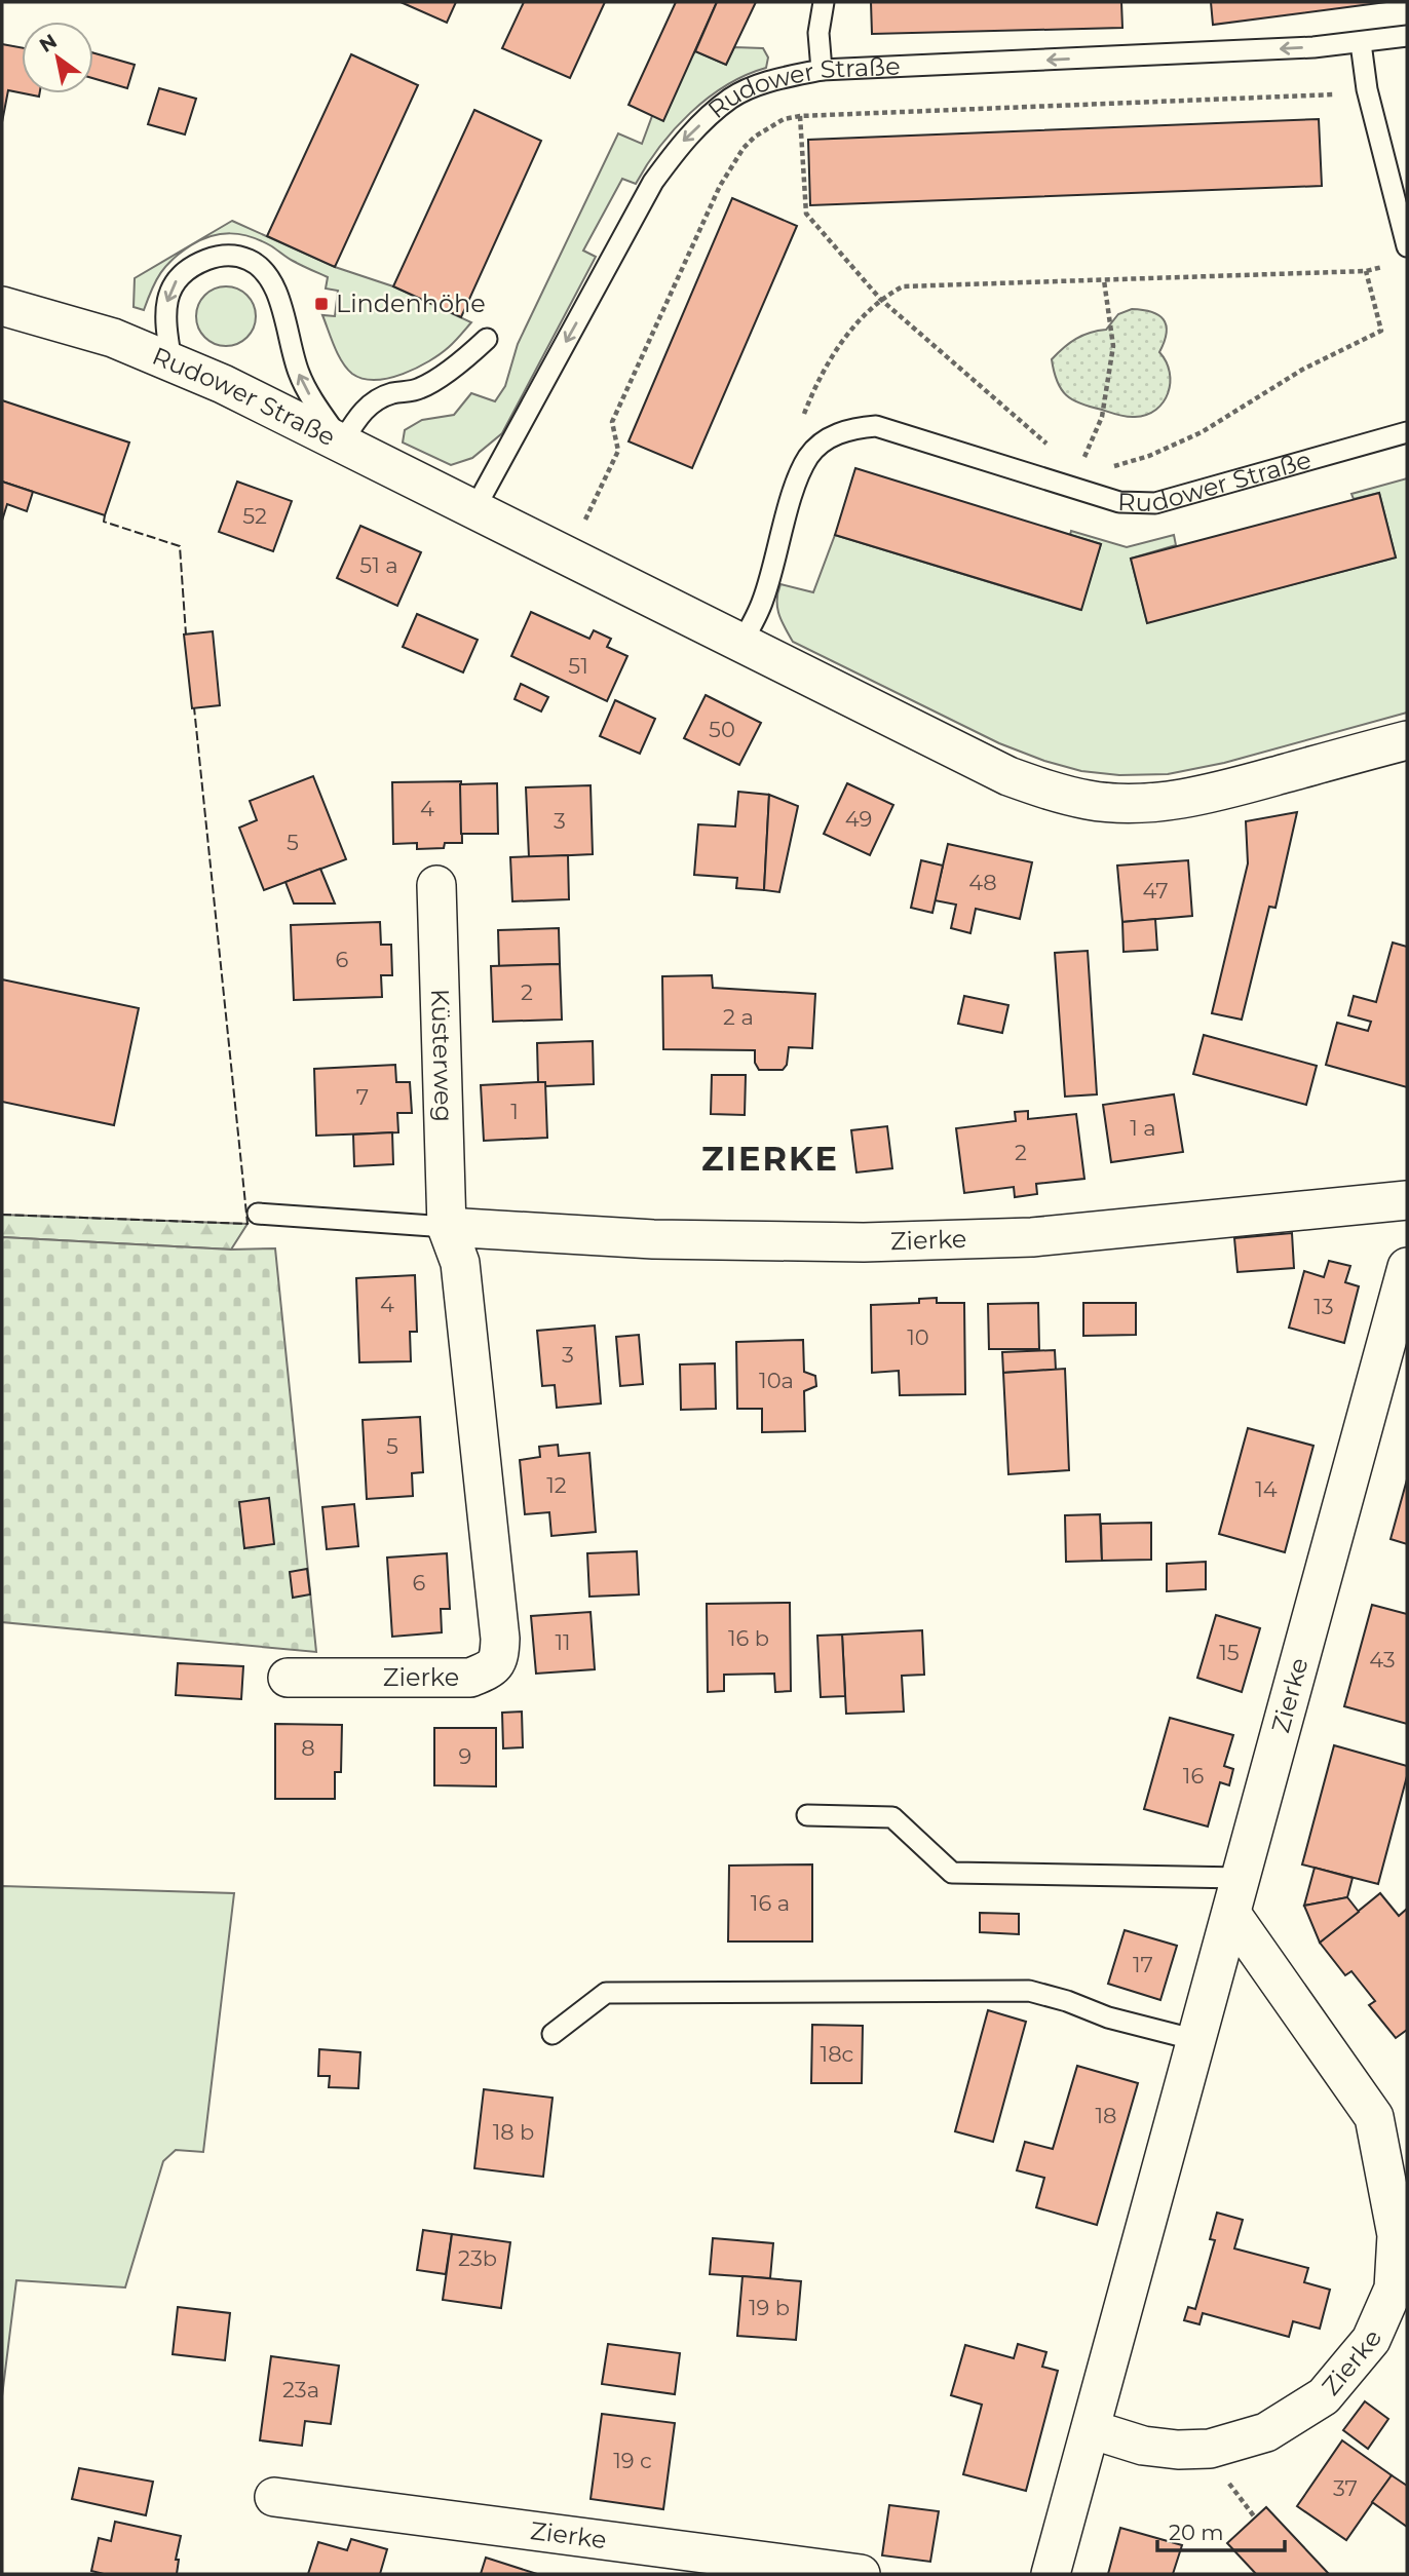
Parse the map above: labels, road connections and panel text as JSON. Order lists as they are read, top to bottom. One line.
{"streets":{"street":["Rudower Straße","Küsterweg","Zierke"]},"crossings":[["Küsterweg","Zierke"]],"districts":["ZIERKE"],"places":{"transit":["Lindenhöhe"]},"house_numbers":["52","51 a","51","50","4","49","3","5","48","47","6","2","2 a","7","1","1 a","2","4","13","10","3","10a","5","12","14","6","16 b","11","15","43","8","9","16","16 a","17","18c","18","18 b","23b","19 b","23a","19 c","37"],"scale_bar":"20 m","north":"top left"}
